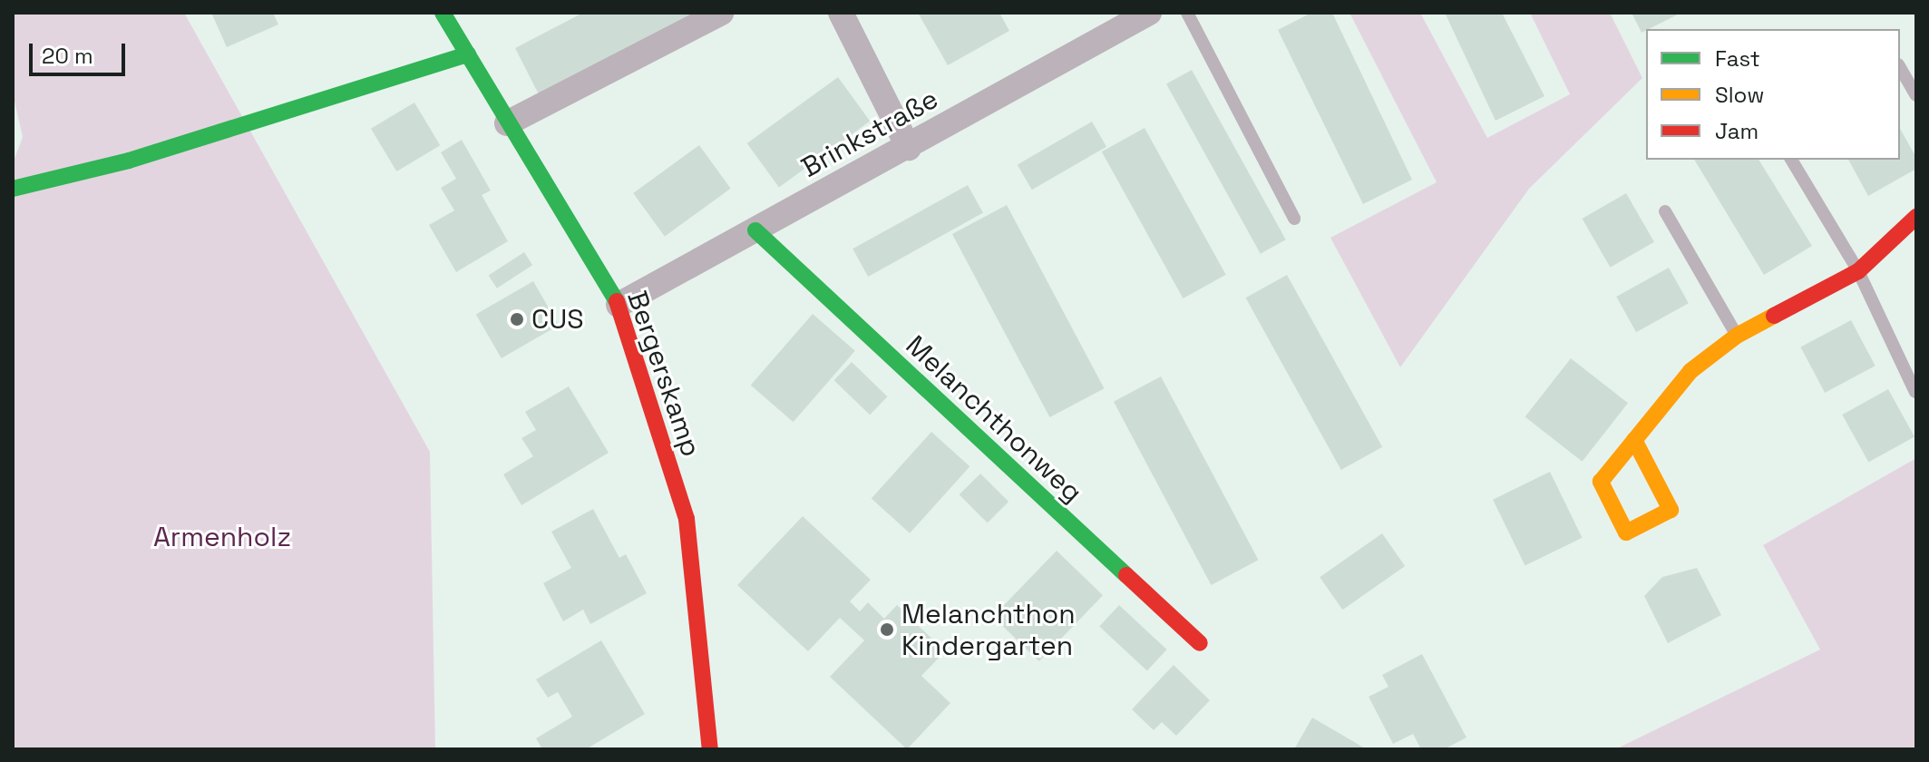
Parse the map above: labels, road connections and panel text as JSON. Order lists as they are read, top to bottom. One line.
{"streets":{"street":["Brinkstraße","Bergerskamp","Melanchthonweg"]},"crossings":[["Brinkstraße","Bergerskamp"],["Brinkstraße","Melanchthonweg"]],"parks":["Armenholz"],"places":["CUS","Melanchthon Kindergarten"],"legend":["Fast","Slow","Jam"],"scale_bar":"20 m"}
